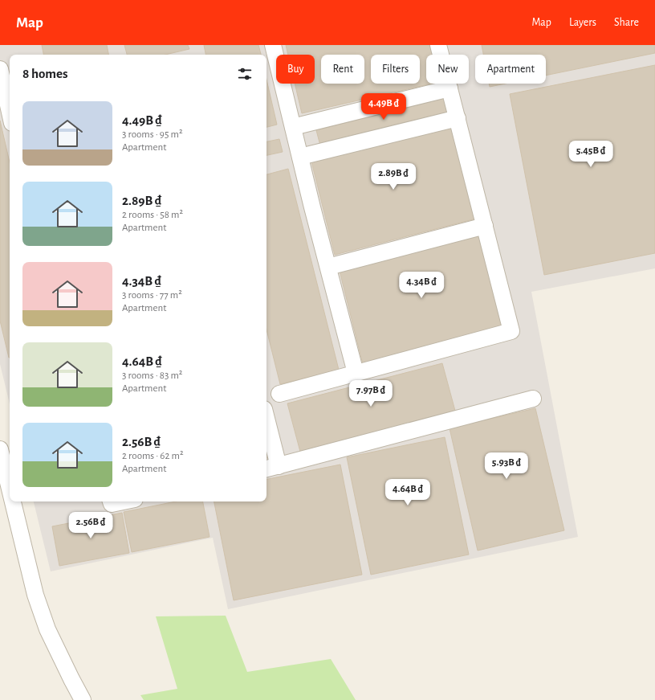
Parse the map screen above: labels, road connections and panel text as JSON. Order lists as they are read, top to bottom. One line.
{"page":{"header":"Map","nav":["Map","Layers","Share"],"chip":["Buy","Rent","Filters","New","Apartment"],"heading":"8 homes","price":["4.49B ₫","5.45B ₫","2.89B ₫","4.34B ₫","7.97B ₫","5.93B ₫","4.64B ₫","2.56B ₫"],"list":[{"name":"4.49B ₫","note":"3 rooms · 95 m² · Apartment"},{"name":"2.89B ₫","note":"2 rooms · 58 m² · Apartment"},{"name":"4.34B ₫","note":"3 rooms · 77 m² · Apartment"},{"name":"4.64B ₫","note":"3 rooms · 83 m² · Apartment"},{"name":"2.56B ₫","note":"2 rooms · 62 m² · Apartment"}]}}
